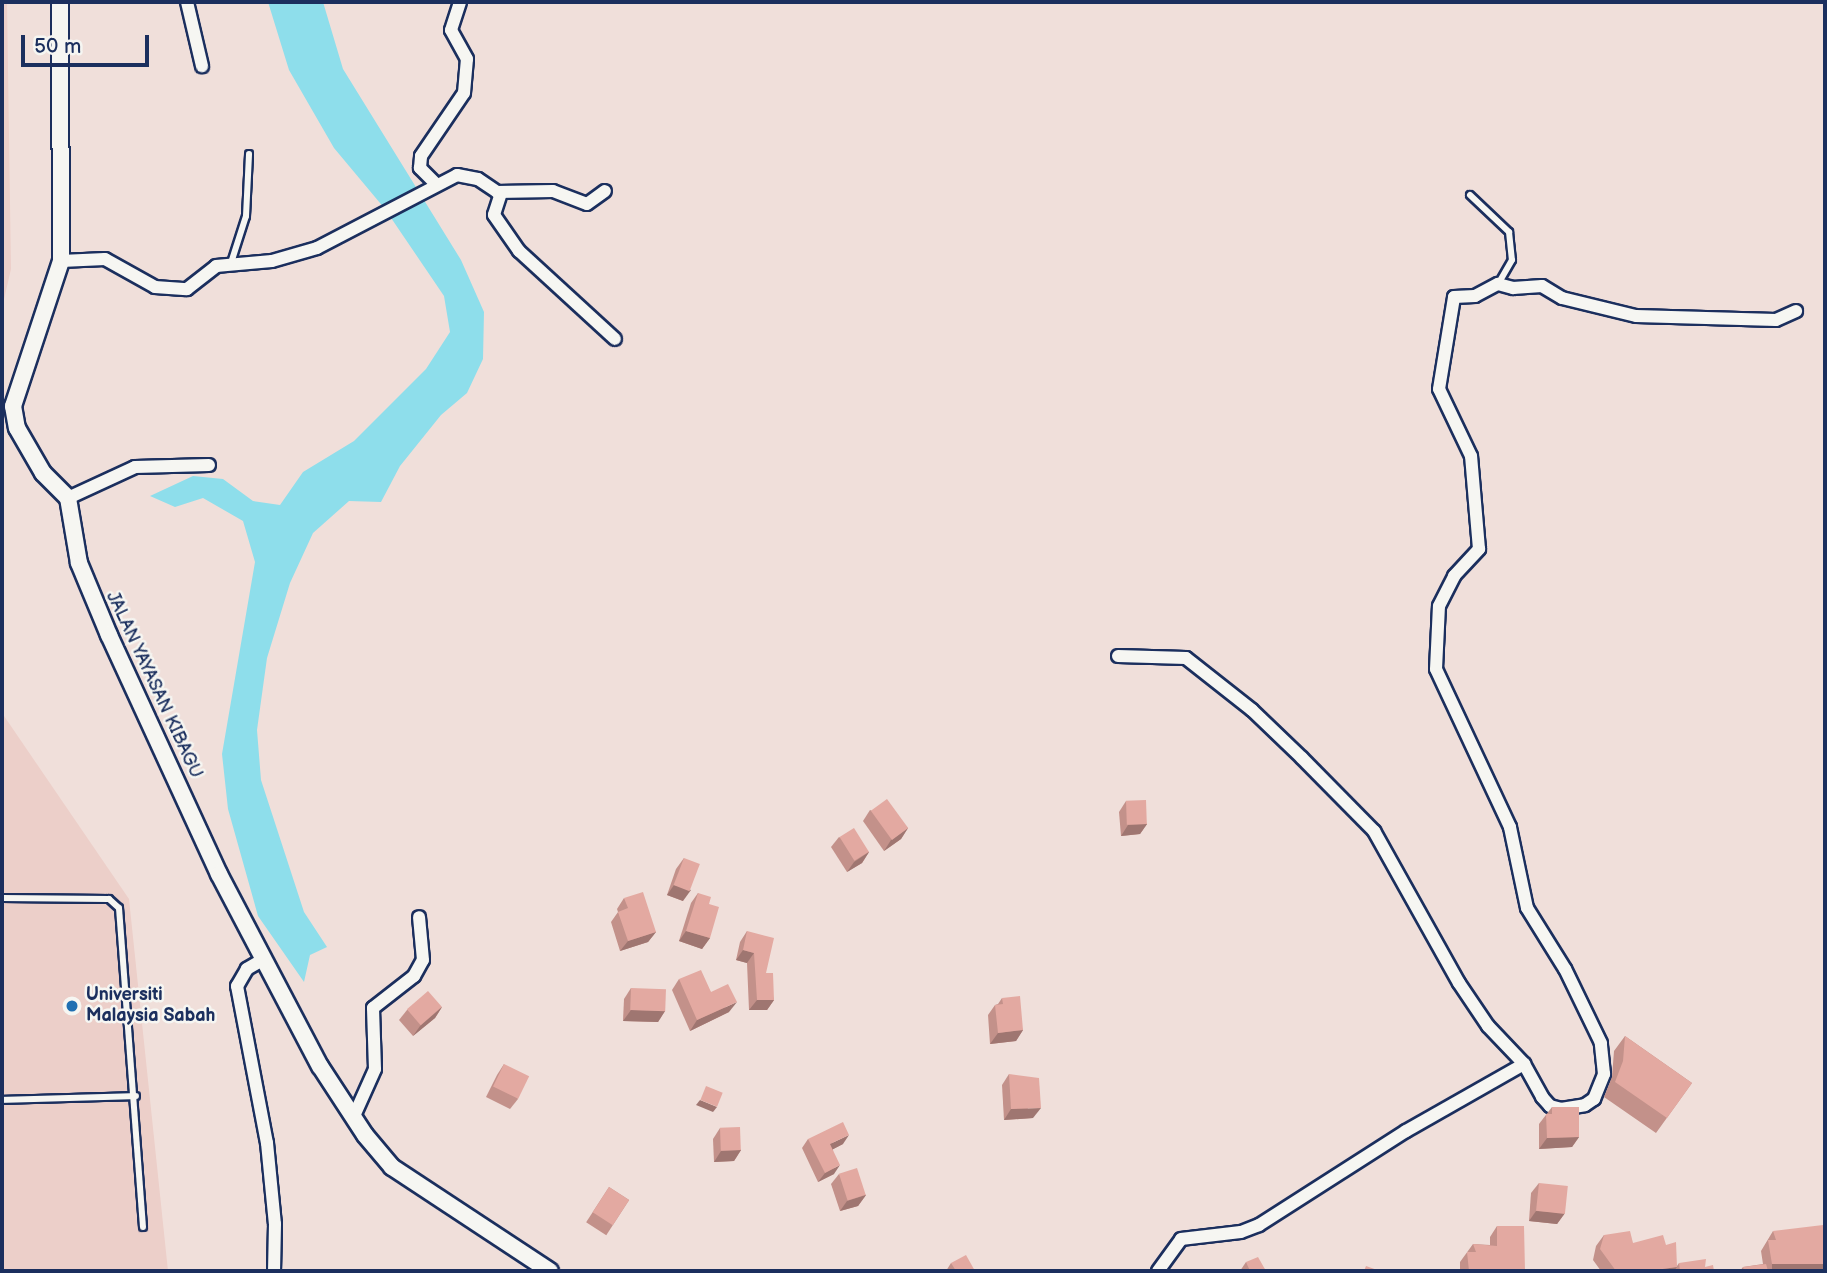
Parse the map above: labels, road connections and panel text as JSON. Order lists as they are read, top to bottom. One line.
{"streets":{"street":["JALAN YAYASAN KIBAGU"]},"places":["Universiti Malaysia Sabah"],"scale_bar":"50 m"}
